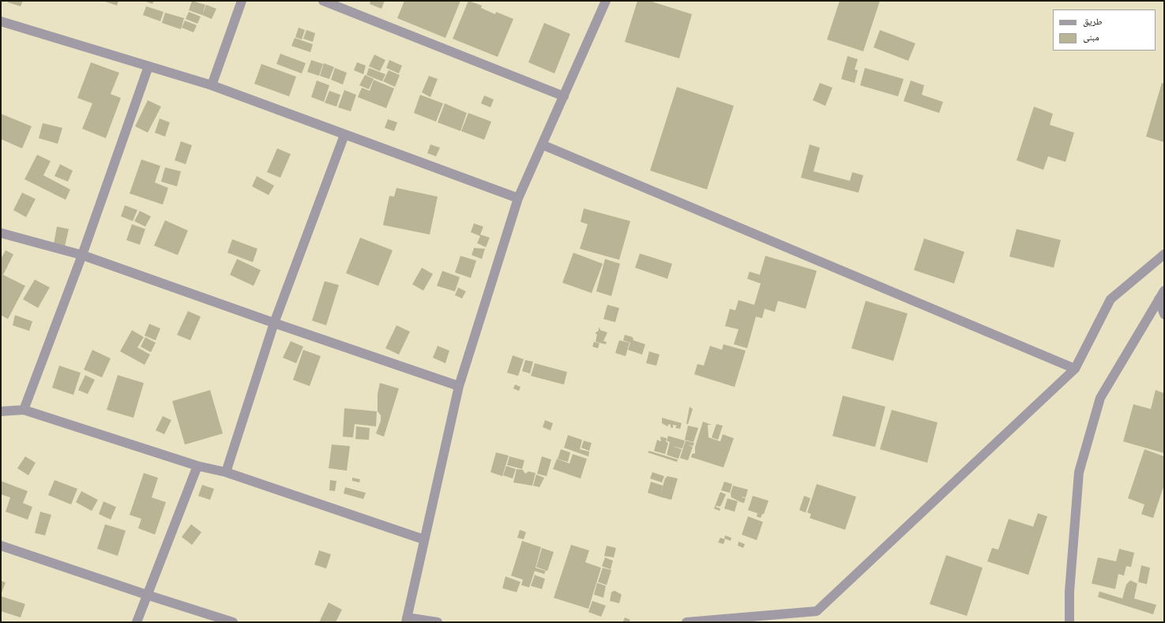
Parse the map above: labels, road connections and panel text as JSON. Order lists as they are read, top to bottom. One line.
{"legend":["طريق","مبنى"]}
